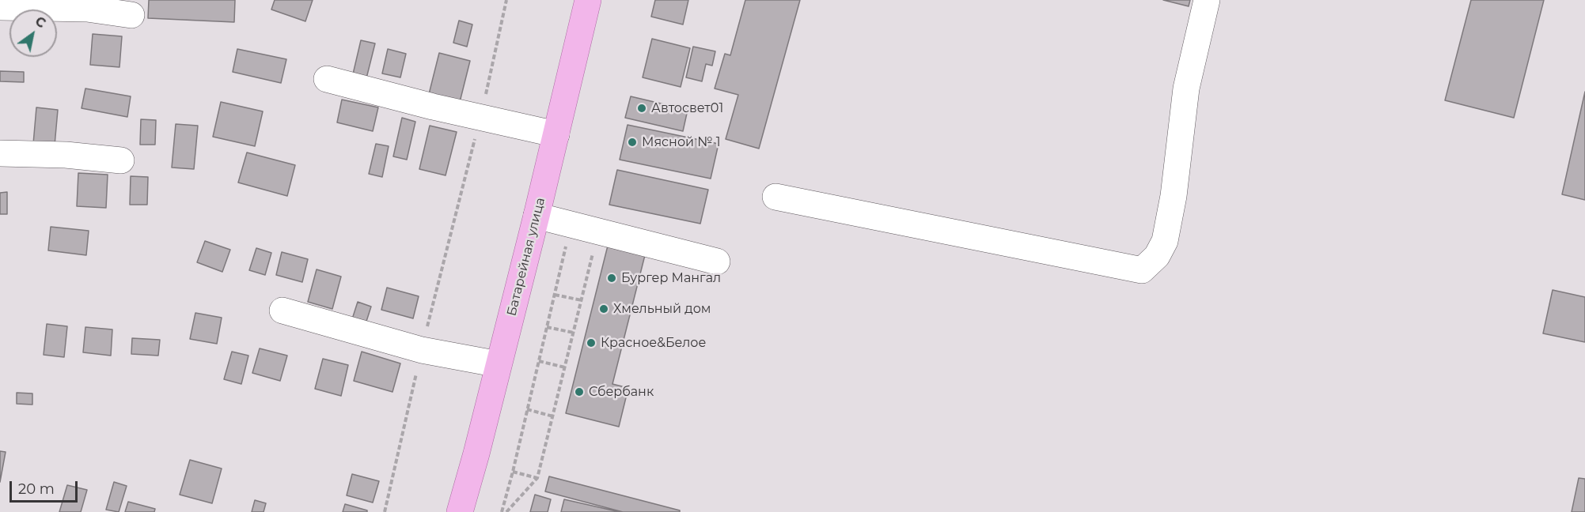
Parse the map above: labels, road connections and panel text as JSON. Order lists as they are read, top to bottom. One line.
{"streets":{"main road":["Батарейная улица"]},"places":["Автосвет01","Мясной № 1","Бургер Мангал","Хмельный дом","Красное&Белое","Сбербанк"],"scale_bar":"20 m","north":"top right"}
